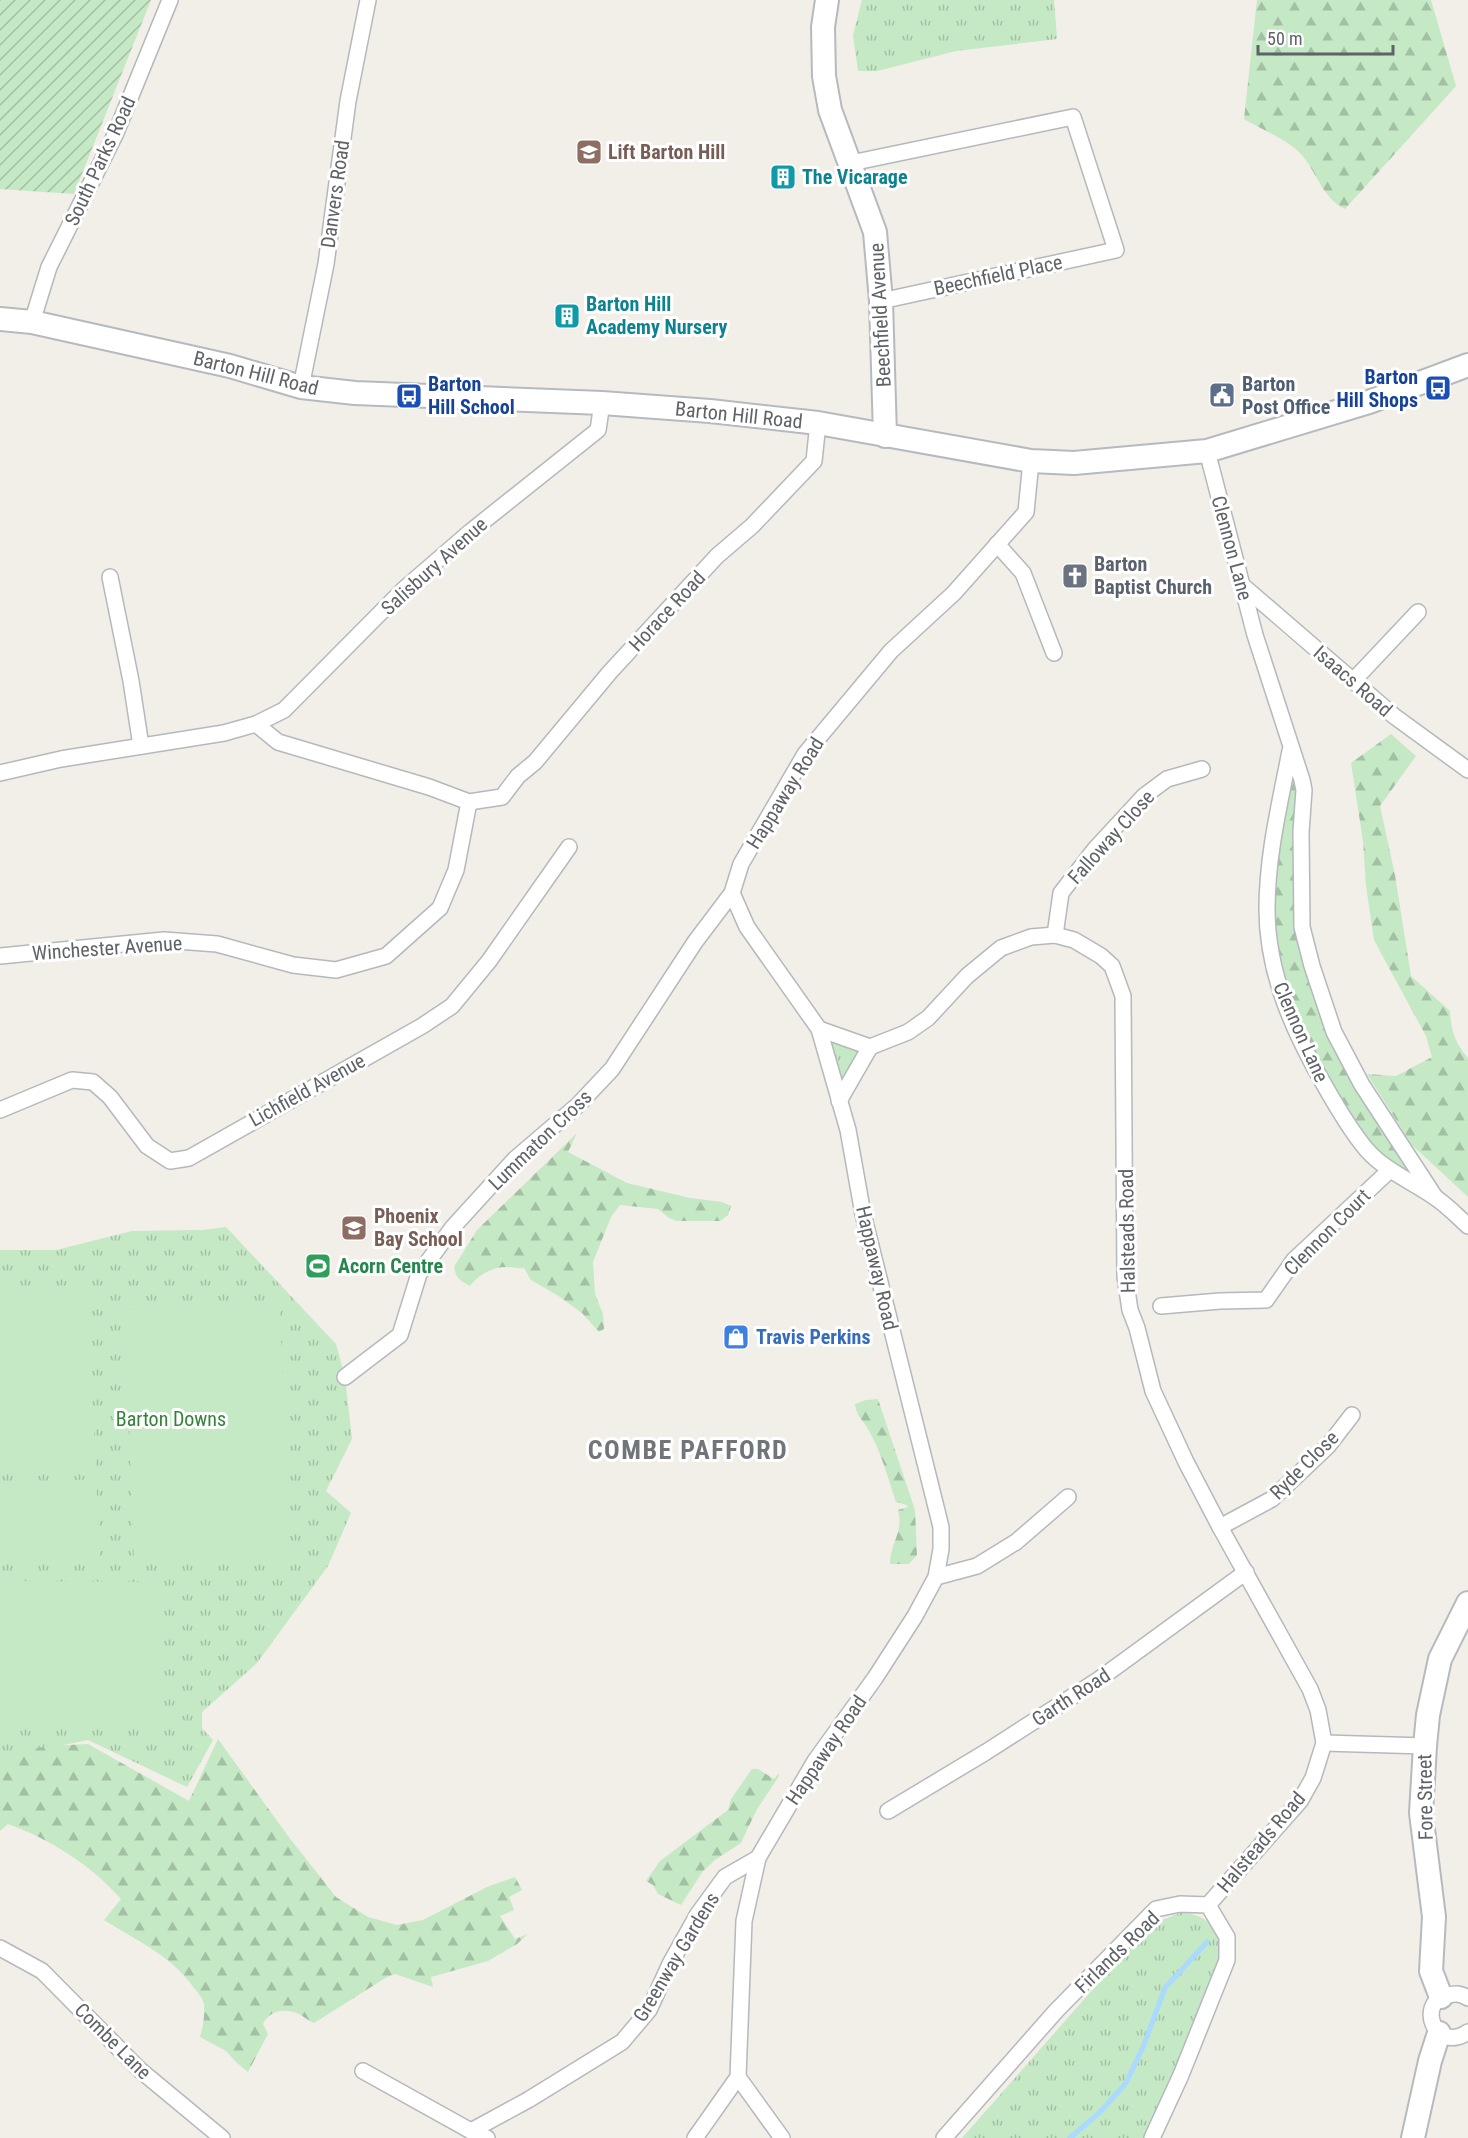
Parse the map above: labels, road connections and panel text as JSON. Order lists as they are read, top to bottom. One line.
{"streets":{"street":["South Parks Road","Danvers Road","Beechfield Place","Beechfield Avenue","Barton Hill Road","Clennon Lane","Salisbury Avenue","Horace Road","Isaacs Road","Happaway Road","Falloway Close","Winchester Avenue","Lichfield Avenue","Lummaton Cross","Halsteads Road","Clennon Court","Ryde Close","Garth Road","Fore Street","Firlands Road","Greenway Gardens","Combe Lane"]},"crossings":[["South Parks Road","Barton Hill Road"],["Danvers Road","Barton Hill Road"],["Beechfield Place","Beechfield Avenue"],["Beechfield Avenue","Barton Hill Road"],["Barton Hill Road","Clennon Lane"],["Barton Hill Road","Salisbury Avenue"],["Barton Hill Road","Horace Road"],["Barton Hill Road","Happaway Road"],["Clennon Lane","Isaacs Road"],["Clennon Lane","Clennon Court"],["Horace Road","Winchester Avenue"],["Happaway Road","Lummaton Cross"],["Happaway Road","Greenway Gardens"],["Falloway Close","Halsteads Road"],["Halsteads Road","Ryde Close"],["Halsteads Road","Garth Road"],["Halsteads Road","Firlands Road"]],"districts":["COMBE PAFFORD"],"parks":["Barton Downs"],"places":{"school or university":["Lift Barton Hill","Phoenix Bay School"],"building":["The Vicarage","Barton Hill Academy Nursery"],"bus stop":["Barton Hill Shops","Barton Hill School"],"public building":["Barton Post Office"],"church":["Barton Baptist Church"],"sports":["Acorn Centre"],"shop":["Travis Perkins"]},"scale_bar":"50 m"}
